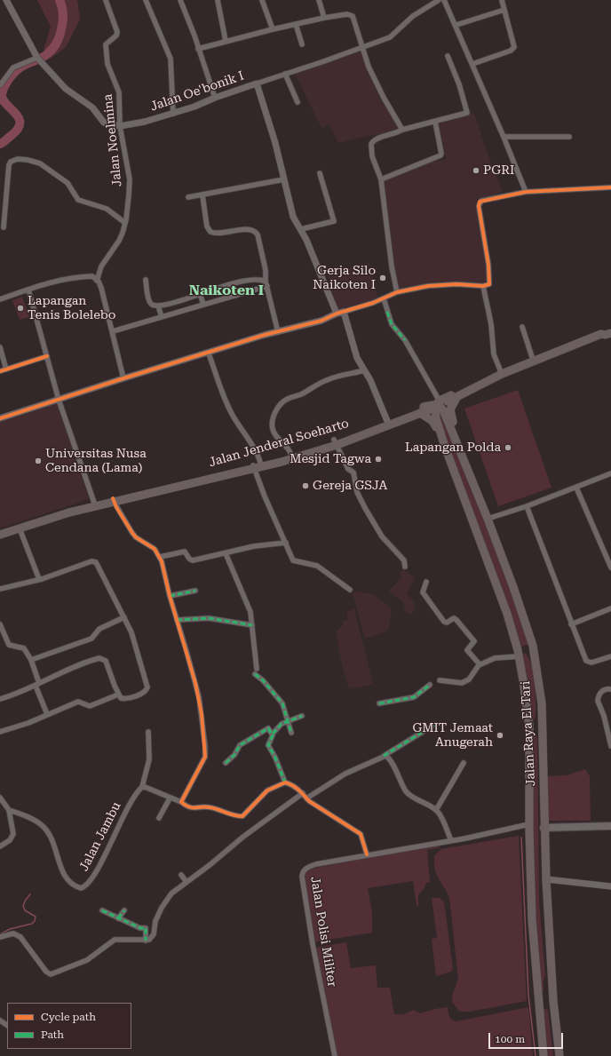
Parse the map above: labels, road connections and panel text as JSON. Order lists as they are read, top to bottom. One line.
{"streets":{"main road":["Jalan Jenderal Soeharto","Jalan Raya El Tari"],"street":["Jalan Oe'bonik I","Jalan Noelmina","Jalan Jambu","Jalan Polisi Militer"]},"crossings":[["Jalan Oe'bonik I","Jalan Noelmina"],["Jalan Jenderal Soeharto","Jalan Raya El Tari"],["Jalan Raya El Tari","Jalan Polisi Militer"]],"districts":["Naikoten I"],"places":["PGRI","Gerja Silo Naikoten I","Lapangan Tenis Bolelebo","Lapangan Polda","Mesjid Tagwa","Universitas Nusa Cendana (Lama)","Gereja GSJA","GMIT Jemaat Anugerah"],"legend":["Cycle path","Path"],"scale_bar":"100 m"}
